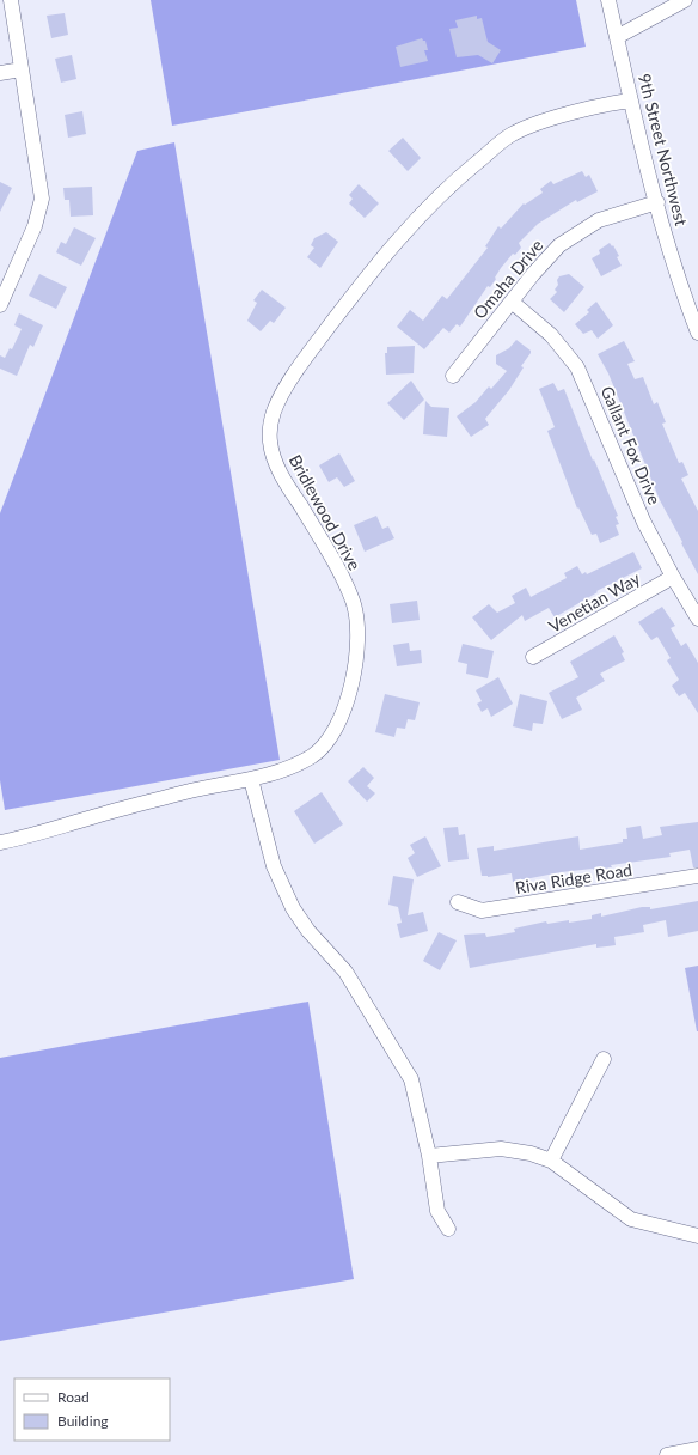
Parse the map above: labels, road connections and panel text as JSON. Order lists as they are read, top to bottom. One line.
{"streets":{"street":["9th Street Northwest","Omaha Drive","Gallant Fox Drive","Bridlewood Drive","Venetian Way","Riva Ridge Road"]},"crossings":[["9th Street Northwest","Omaha Drive"],["9th Street Northwest","Bridlewood Drive"],["Omaha Drive","Gallant Fox Drive"],["Gallant Fox Drive","Venetian Way"]],"legend":["Road","Building"]}
